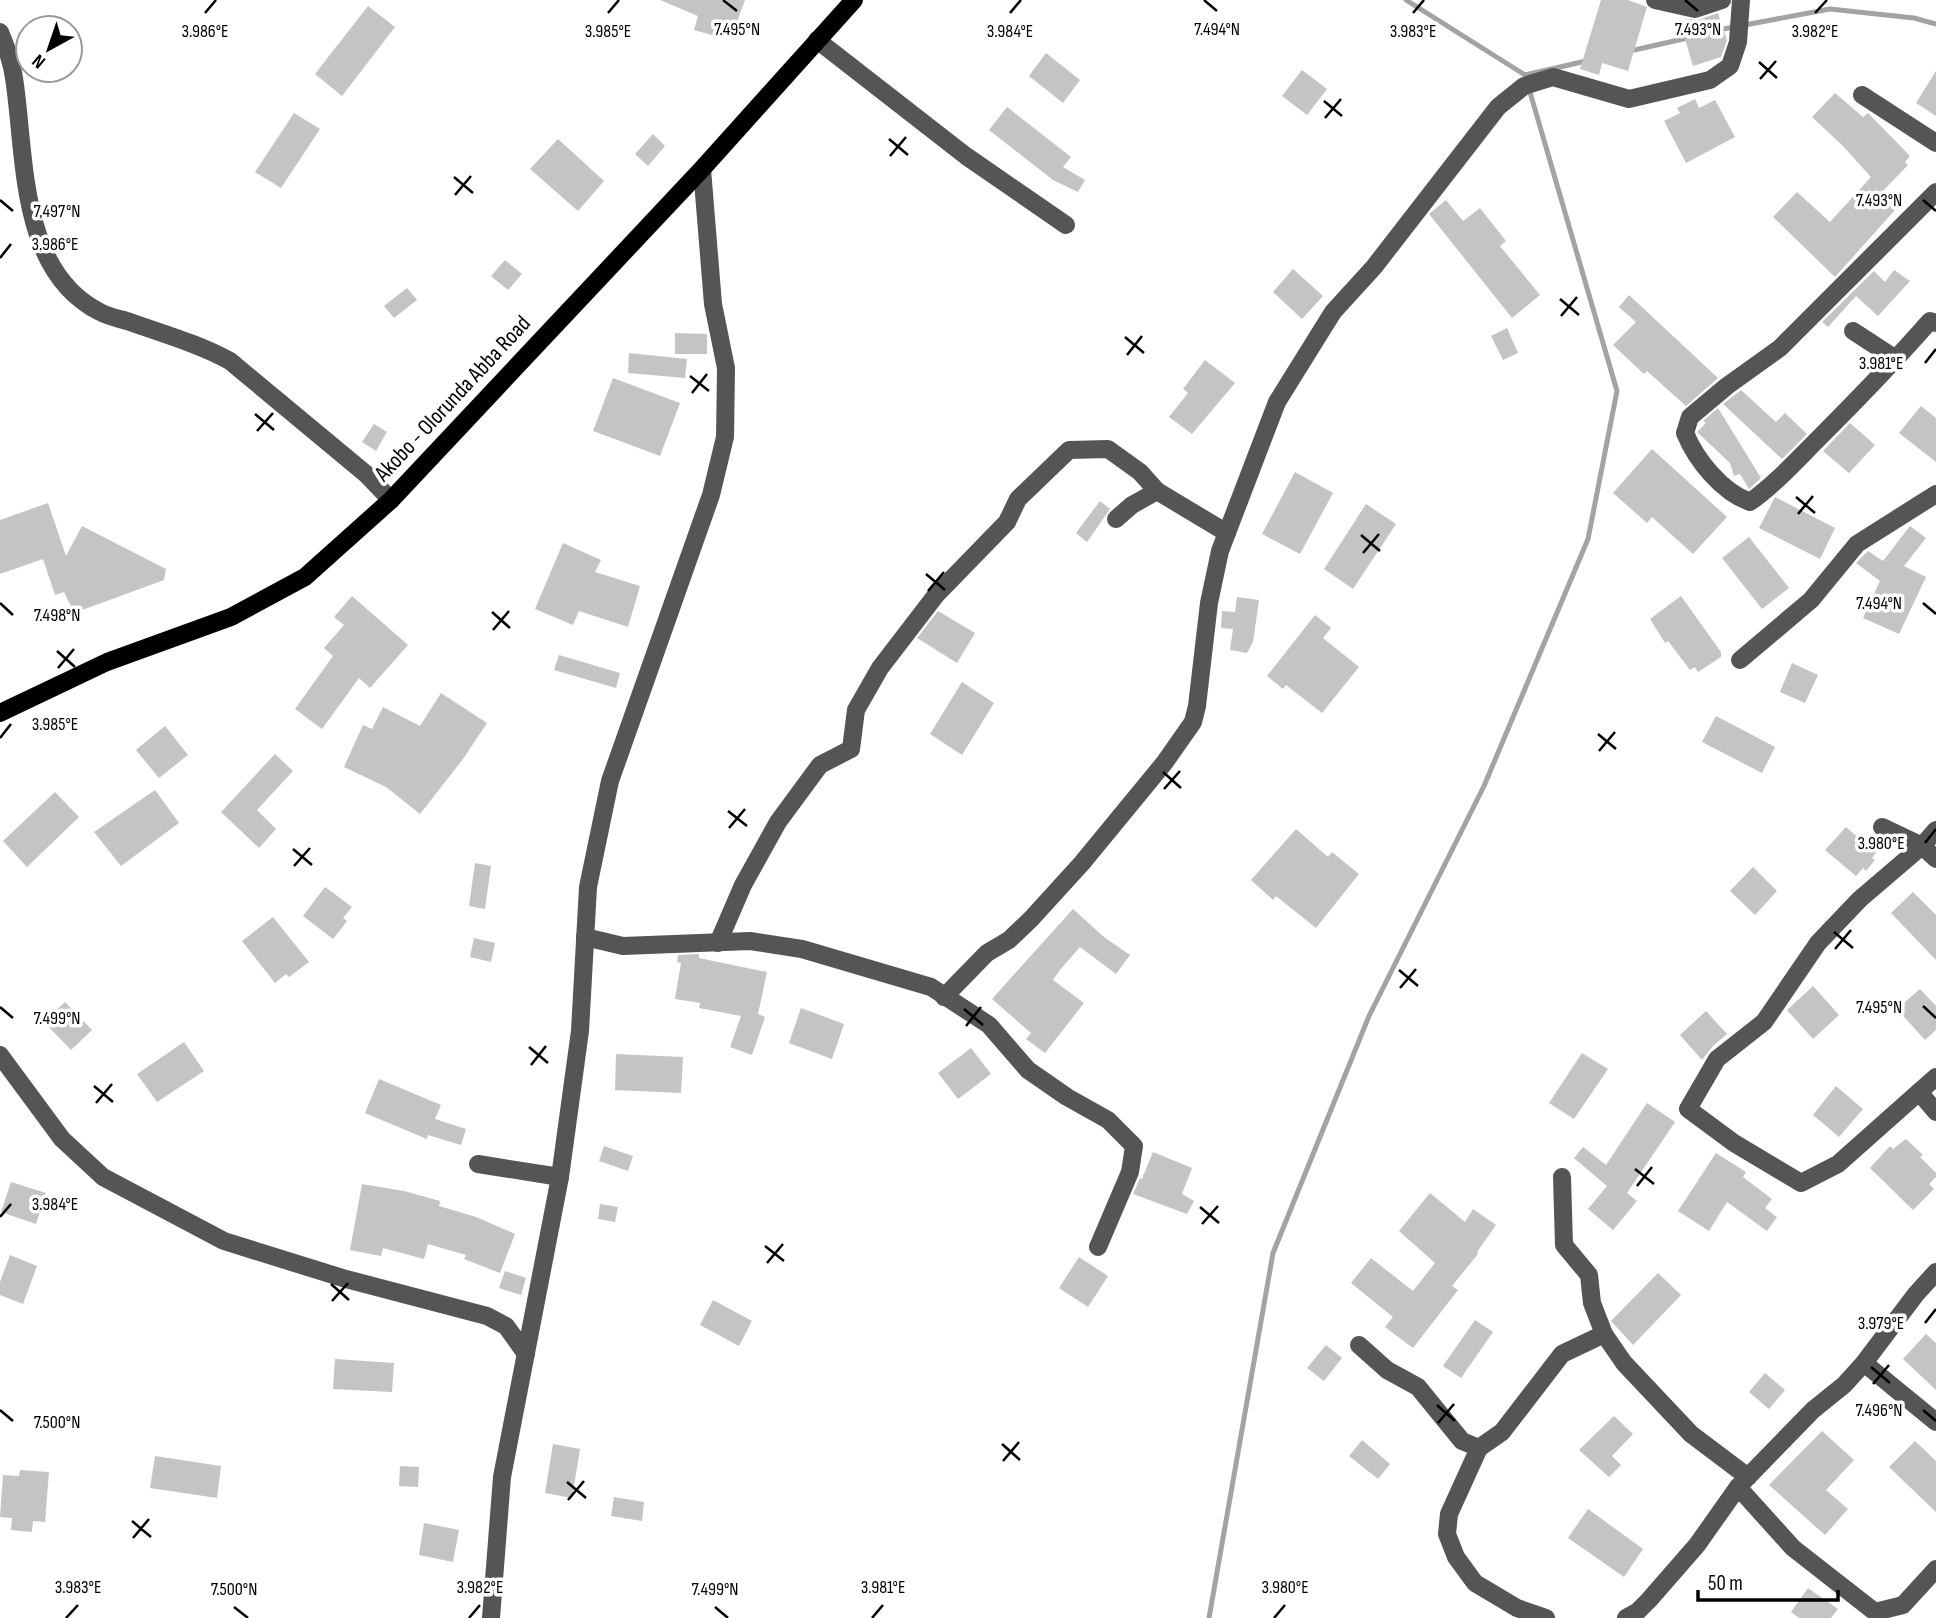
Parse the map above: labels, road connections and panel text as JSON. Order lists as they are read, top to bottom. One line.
{"streets":{"main road":["Akobo - Olorunda Abba Road"]},"scale_bar":"50 m","north":"bottom left","coordinates":["7.493°N","7.495°N","7.494°N","3.986°E","3.985°E","3.984°E","3.983°E","3.982°E","7.497°N","3.981°E","7.498°N","3.980°E","7.499°N","3.979°E","7.496°N","7.500°N"]}
